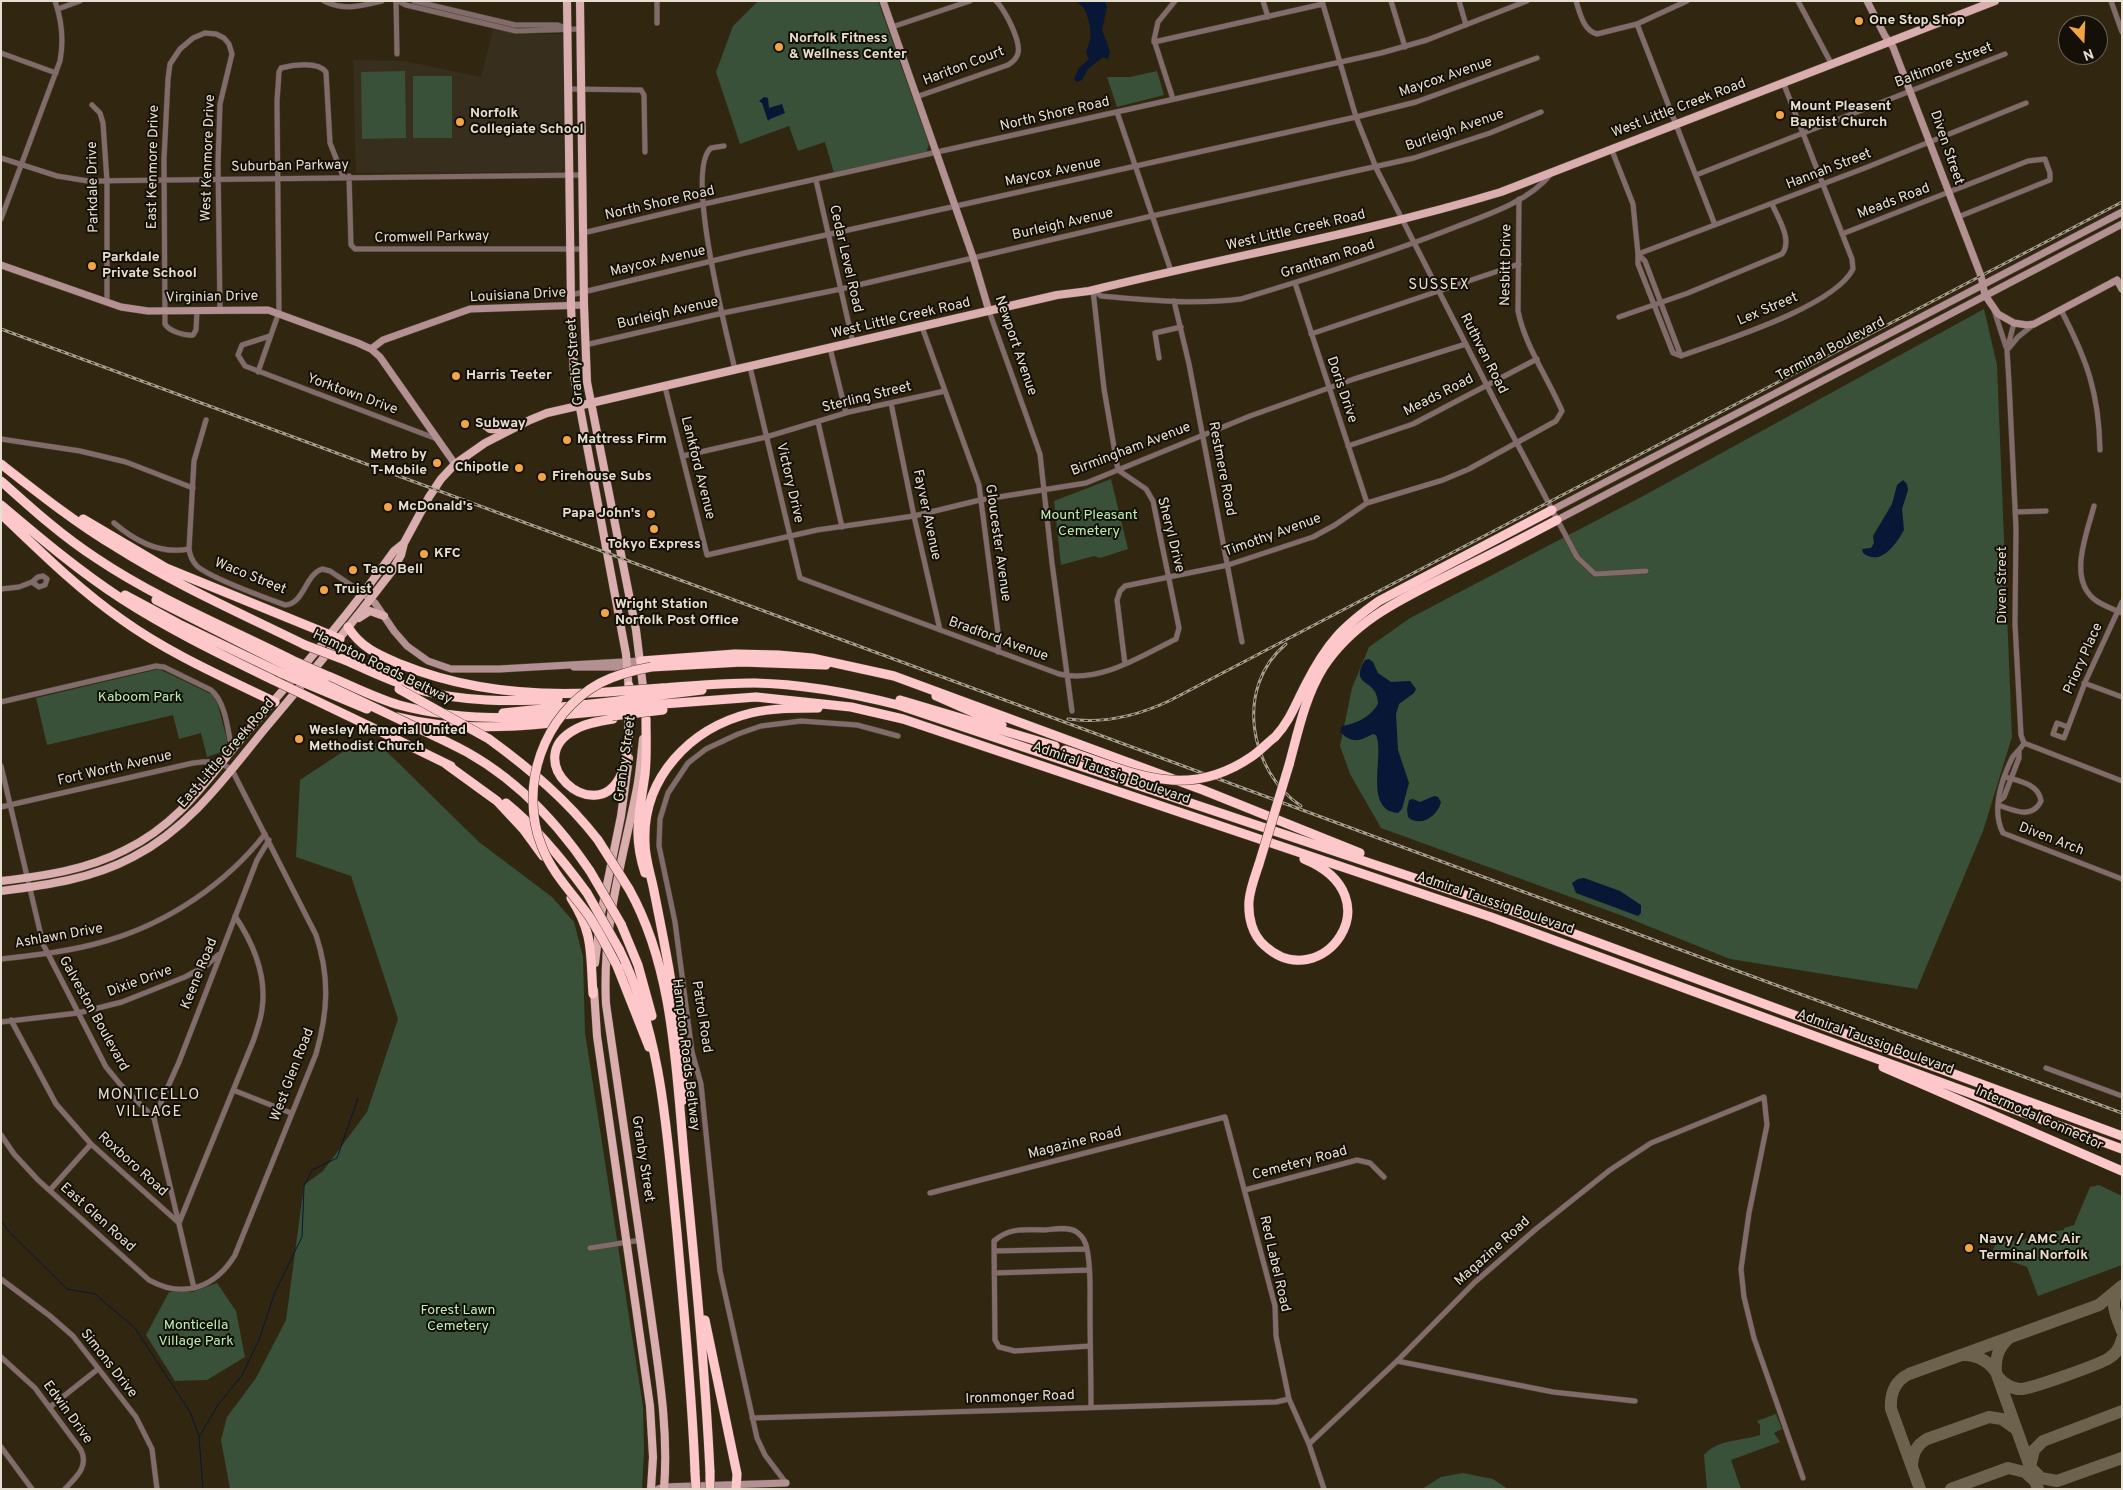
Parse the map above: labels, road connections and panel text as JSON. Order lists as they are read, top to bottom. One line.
{"streets":{"highway":["Hampton Roads Beltway","Admiral Taussig Boulevard","Intermodal Connector"],"main road":["West Little Creek Road","Diven Street","Louisiana Drive","Virginian Drive","Newport Avenue","Terminal Boulevard","Granby Street","East Little Creek Road"],"street":["Baltimore Street","Hariton Court","Maycox Avenue","North Shore Road","Burleigh Avenue","West Kenmore Drive","East Kenmore Drive","Suburban Parkway","Hannah Street","Parkdale Drive","Meads Road","Cromwell Parkway","Cedar Level Road","Grantham Road","Nesbitt Drive","Lex Street","Ruthven Road","Doris Drive","Yorktown Drive","Sterling Street","Birmingham Avenue","Lankford Avenue","Restmere Road","Victory Drive","Fayver Avenue","Sheryl Drive","Timothy Avenue","Gloucester Avenue","Waco Street","Bradford Avenue","Priory Place","Fort Worth Avenue","Diven Arch","Ashlawn Drive","Keene Road","Dixie Drive","Galveston Boulevard","Patrol Road","West Glen Road","Magazine Road","Cemetery Road","Roxboro Road","East Glen Road","Red Label Road","Simons Drive","Ironmonger Road","Edwin Drive"]},"crossings":[["Baltimore Street","Diven Street"],["Hariton Court","Newport Avenue"],["Maycox Avenue","Cedar Level Road"],["Maycox Avenue","Newport Avenue"],["Maycox Avenue","Ruthven Road"],["Maycox Avenue","Granby Street"],["West Little Creek Road","Diven Street"],["West Little Creek Road","Cedar Level Road"],["West Little Creek Road","Grantham Road"],["West Little Creek Road","Newport Avenue"],["West Little Creek Road","Ruthven Road"],["West Little Creek Road","Granby Street"],["West Little Creek Road","Lankford Avenue"],["West Little Creek Road","Victory Drive"],["West Little Creek Road","Gloucester Avenue"],["West Little Creek Road","East Little Creek Road"],["North Shore Road","Cedar Level Road"],["North Shore Road","Newport Avenue"],["North Shore Road","Ruthven Road"],["North Shore Road","Granby Street"],["Burleigh Avenue","Cedar Level Road"],["Burleigh Avenue","Newport Avenue"],["Burleigh Avenue","Ruthven Road"],["Burleigh Avenue","Granby Street"],["Diven Street","Hannah Street"],["Diven Street","Meads Road"],["Diven Street","Terminal Boulevard"],["West Kenmore Drive","East Kenmore Drive"],["West Kenmore Drive","Suburban Parkway"],["West Kenmore Drive","Virginian Drive"],["East Kenmore Drive","Suburban Parkway"],["East Kenmore Drive","Virginian Drive"],["Suburban Parkway","Parkdale Drive"],["Suburban Parkway","Cromwell Parkway"],["Suburban Parkway","Granby Street"],["Parkdale Drive","Virginian Drive"],["Meads Road","Nesbitt Drive"],["Meads Road","Lex Street"],["Meads Road","Ruthven Road"],["Meads Road","Doris Drive"],["Cromwell Parkway","Granby Street"],["Grantham Road","Nesbitt Drive"],["Grantham Road","Ruthven Road"],["Grantham Road","Doris Drive"],["Grantham Road","Restmere Road"],["Nesbitt Drive","Timothy Avenue"],["Louisiana Drive","Virginian Drive"],["Louisiana Drive","Granby Street"],["Virginian Drive","Yorktown Drive"],["Virginian Drive","East Little Creek Road"],["Newport Avenue","Birmingham Avenue"],["Newport Avenue","Bradford Avenue"],["Terminal Boulevard","Ruthven Road"],["Ruthven Road","Birmingham Avenue"],["Ruthven Road","Timothy Avenue"],["Granby Street","East Little Creek Road"],["Doris Drive","Birmingham Avenue"],["Doris Drive","Timothy Avenue"],["Sterling Street","Lankford Avenue"],["Sterling Street","Victory Drive"],["Sterling Street","Fayver Avenue"],["Sterling Street","Gloucester Avenue"],["Birmingham Avenue","Lankford Avenue"],["Birmingham Avenue","Restmere Road"],["Birmingham Avenue","Victory Drive"],["Birmingham Avenue","Fayver Avenue"],["Birmingham Avenue","Sheryl Drive"],["Birmingham Avenue","Gloucester Avenue"],["Restmere Road","Timothy Avenue"],["Victory Drive","Bradford Avenue"],["Fayver Avenue","Bradford Avenue"],["Sheryl Drive","Timothy Avenue"],["Sheryl Drive","Bradford Avenue"],["Timothy Avenue","Bradford Avenue"],["Gloucester Avenue","Bradford Avenue"],["Waco Street","East Little Creek Road"],["East Little Creek Road","Fort Worth Avenue"],["East Little Creek Road","Galveston Boulevard"],["East Little Creek Road","West Glen Road"],["Fort Worth Avenue","Galveston Boulevard"],["Admiral Taussig Boulevard","Intermodal Connector"],["Ashlawn Drive","Galveston Boulevard"],["Ashlawn Drive","West Glen Road"],["Keene Road","Dixie Drive"],["Keene Road","Galveston Boulevard"],["Keene Road","West Glen Road"],["Dixie Drive","Galveston Boulevard"],["Dixie Drive","Roxboro Road"],["Patrol Road","Ironmonger Road"],["West Glen Road","East Glen Road"],["Magazine Road","Red Label Road"],["Cemetery Road","Red Label Road"],["Red Label Road","Ironmonger Road"]],"districts":["SUSSEX","MONTICELLO VILLAGE"],"parks":["Mount Pleasant Cemetery","Kaboom Park","Forest Lawn Cemetery","Monticella Village Park"],"places":["One Stop Shop","Norfolk Fitness & Wellness Center","Mount Pleasent Baptist Church","Norfolk Collegiate School","Parkdale Private School","Harris Teeter","Subway","Mattress Firm","Metro by T-Mobile","Chipotle","Firehouse Subs","McDonald's","Papa John's","Tokyo Express","KFC","Taco Bell","Truist","Wright Station Norfolk Post Office","Wesley Memorial United Methodist Church","Navy / AMC Air Terminal Norfolk"],"north":"bottom"}
